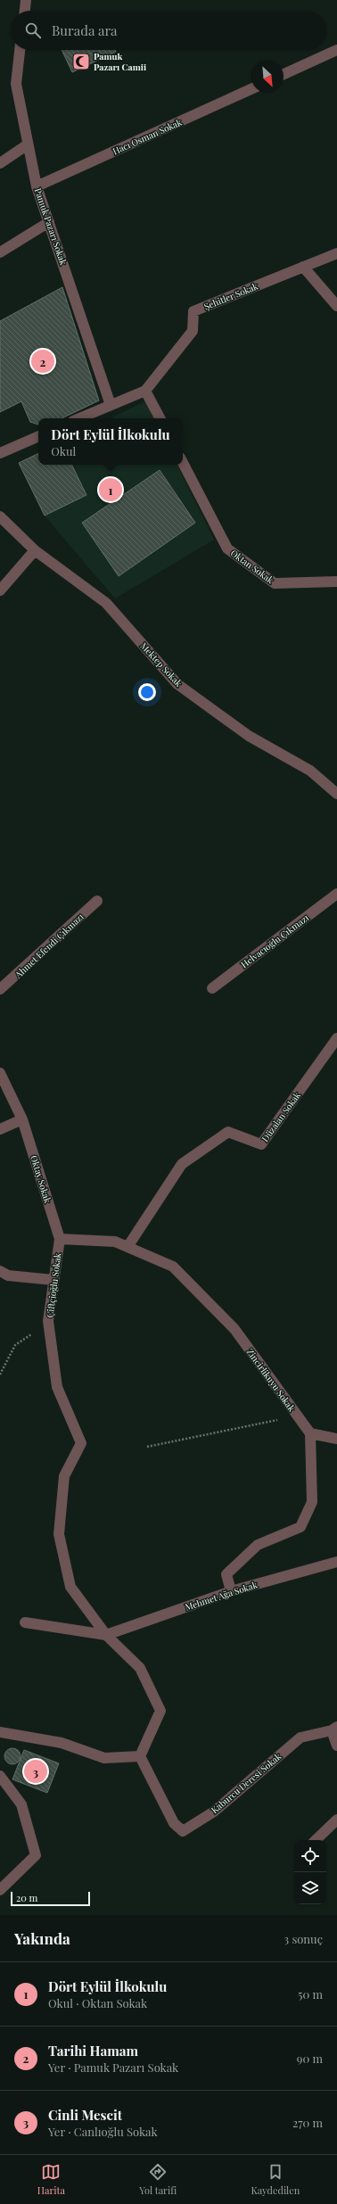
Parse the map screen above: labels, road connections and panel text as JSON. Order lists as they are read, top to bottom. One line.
{"streets":{"street":["Hacı Osman Sokak","Pamuk Pazarı Sokak","Şehitler Sokak","Oktan Sokak","Mektep Sokak","Helvacıoğlu Çıkmazı","Ahmet Efendi Çıkmazı","Düzalan Sokak","Oktay Sokak","Çiftçioğlu Sokak","Zincirlikuyu Sokak","Mehmet Ağa Sokak","Kaburcu Deresi Sokak"]},"crossings":[["Hacı Osman Sokak","Pamuk Pazarı Sokak"],["Düzalan Sokak","Zincirlikuyu Sokak"],["Oktay Sokak","Çiftçioğlu Sokak"],["Oktay Sokak","Zincirlikuyu Sokak"],["Çiftçioğlu Sokak","Zincirlikuyu Sokak"],["Çiftçioğlu Sokak","Mehmet Ağa Sokak"],["Çiftçioğlu Sokak","Kaburcu Deresi Sokak"]],"places":{"mosque":["Pamuk Pazarı Camii"]},"scale_bar":"20 m","north":"bottom right","page":{"search":"Burada ara","pins":["2","1","3"],"popup":["Dört Eylül İlkokulu","Okul"],"scale":"20 m","heading":["Yakında","3 sonuç"],"list":[{"mark":"1","name":"Dört Eylül İlkokulu","note":"Okul · Oktan Sokak","value":"50 m"},{"mark":"2","name":"Tarihi Hamam","note":"Yer · Pamuk Pazarı Sokak","value":"90 m"},{"mark":"3","name":"Cinli Mescit","note":"Yer · Canlıoğlu Sokak","value":"270 m"}],"nav":["Harita","Yol tarifi","Kaydedilen"]}}
